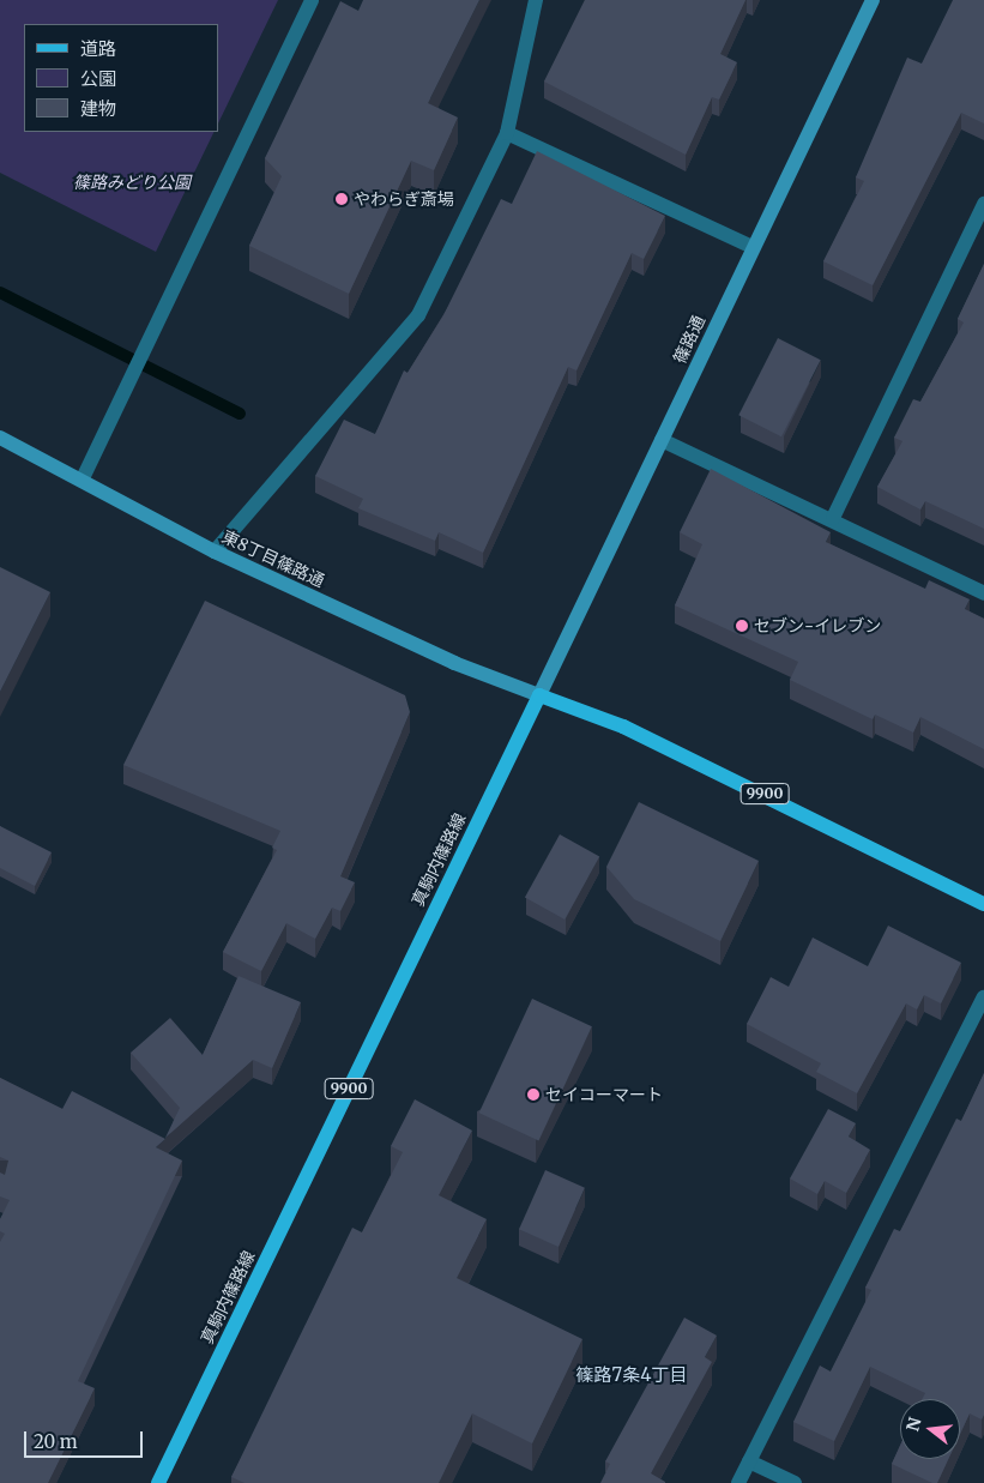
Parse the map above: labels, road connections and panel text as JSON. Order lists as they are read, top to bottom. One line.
{"streets":{"main road":["篠路通","東8丁目篠路通","9900","真駒内篠路線"]},"crossings":[["篠路通","東8丁目篠路通"],["篠路通","9900"],["篠路通","真駒内篠路線"],["東8丁目篠路通","9900"],["東8丁目篠路通","真駒内篠路線"],["9900","真駒内篠路線"]],"districts":["篠路7条4丁目"],"parks":["篠路みどり公園"],"places":["やわらぎ斎場","セブン-イレブン","セイコーマート"],"legend":["道路","公園","建物"],"scale_bar":"20 m","north":"left"}
